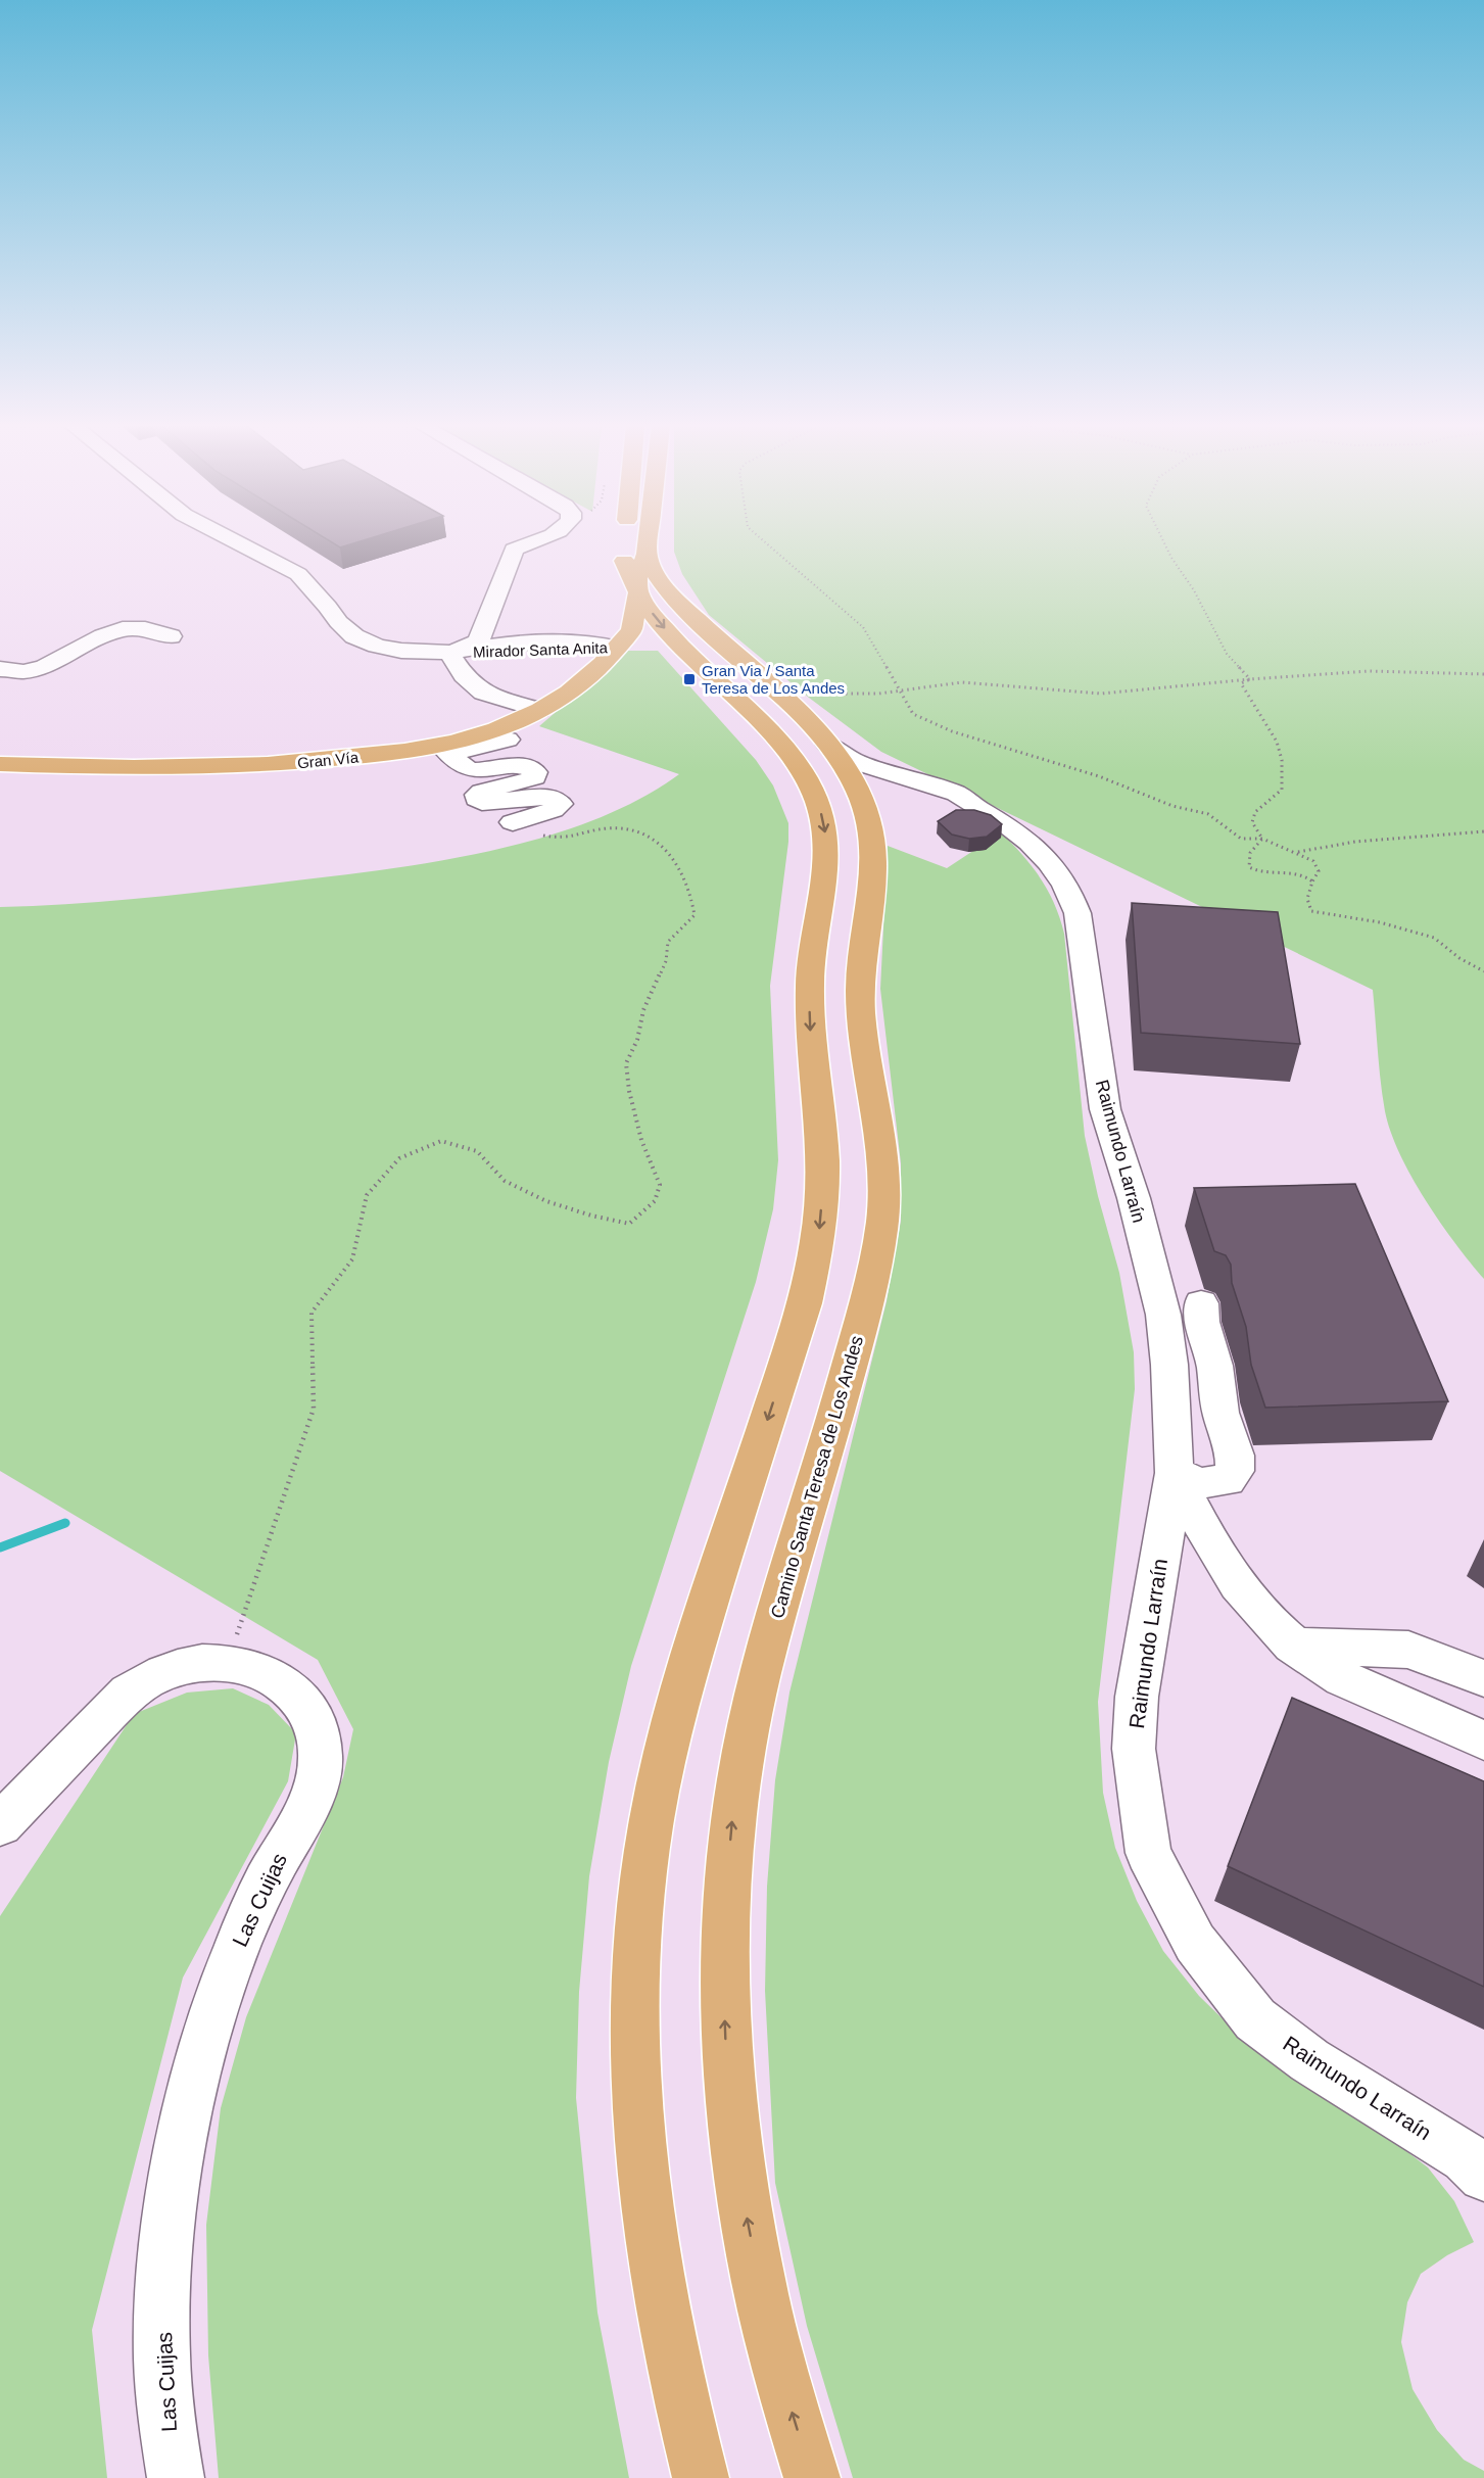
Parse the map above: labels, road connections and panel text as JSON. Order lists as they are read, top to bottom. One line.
{"streets":{"main road":["Gran Vía","Camino Santa Teresa de Los Andes"],"street":["Mirador Santa Anita","Raimundo Larraín","Las Cuijas"]},"crossings":[["Mirador Santa Anita","Gran Vía"],["Gran Vía","Camino Santa Teresa de Los Andes"],["Raimundo Larraín","Camino Santa Teresa de Los Andes"]],"places":{"transit":["Gran Via / Santa Teresa de Los Andes"]}}
